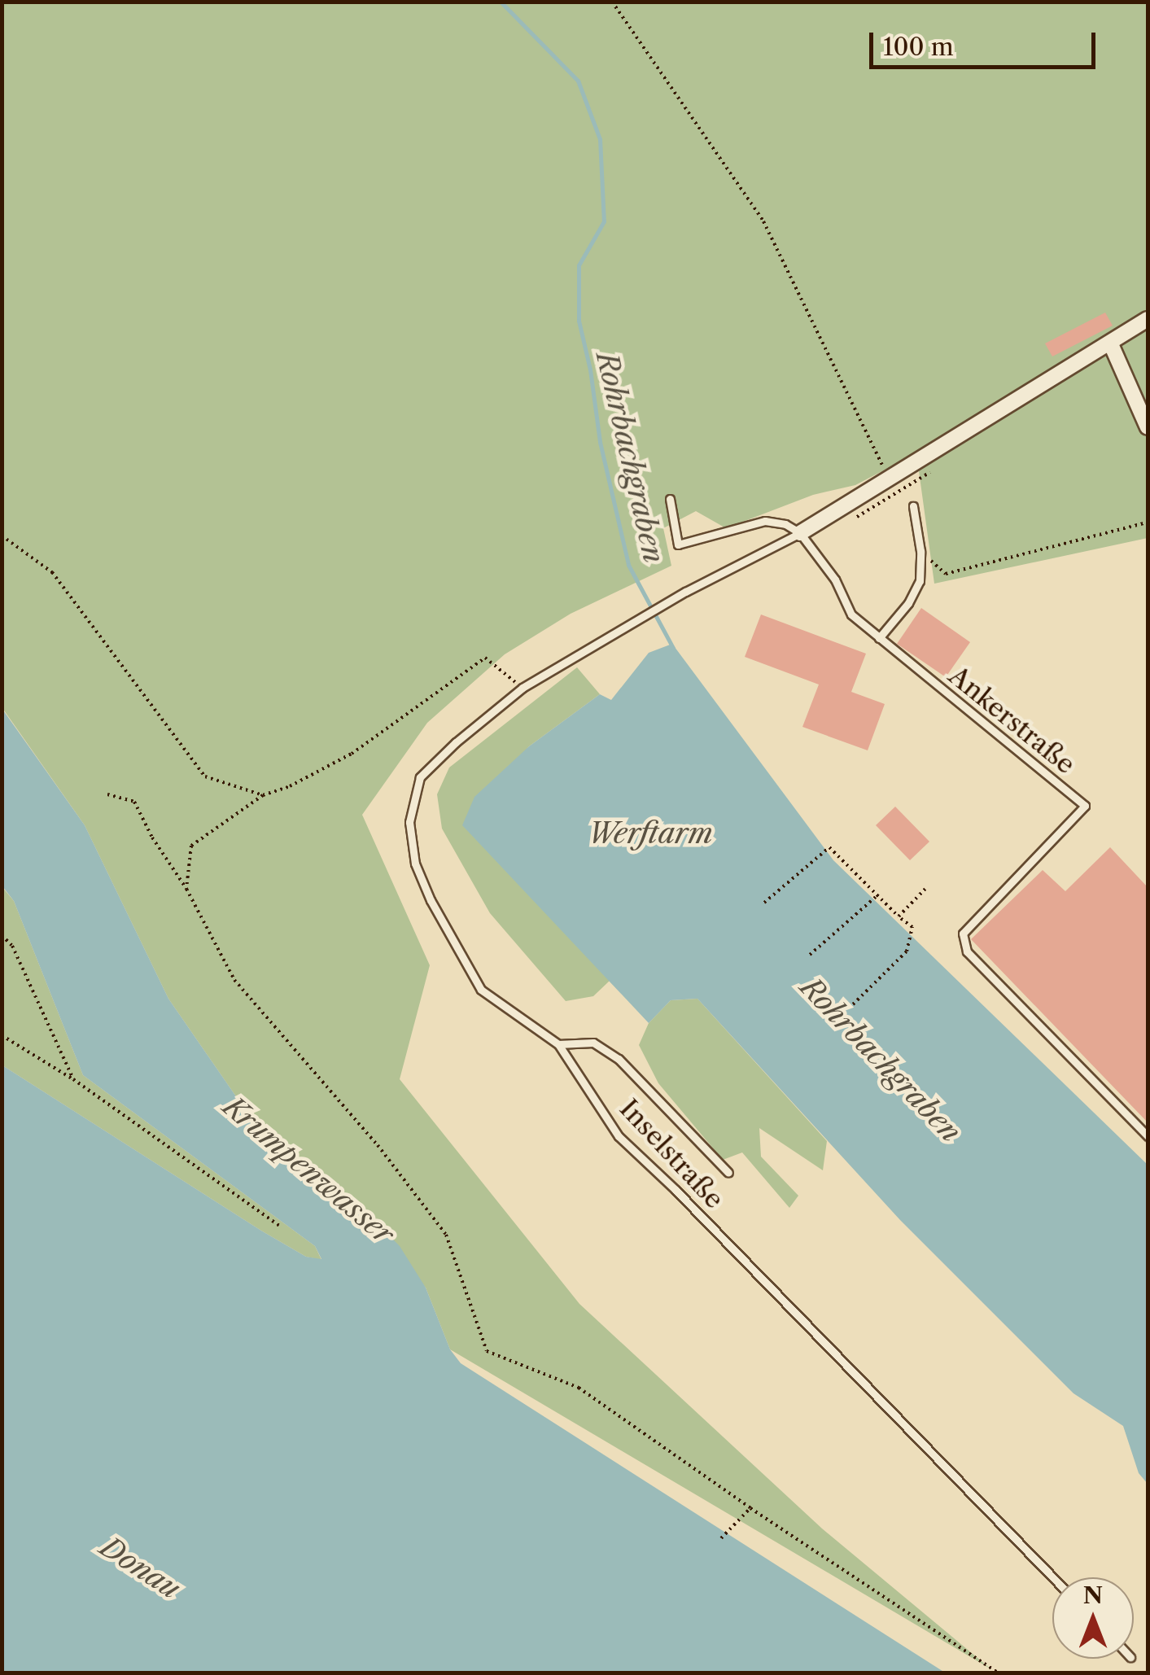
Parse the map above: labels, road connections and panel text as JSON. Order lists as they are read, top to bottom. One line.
{"streets":{"lane":["Ankerstraße","Inselstraße"]},"crossings":[["Ankerstraße","Inselstraße"]],"water":["Rohrbachgraben","Werftarm","Krumpenwasser","Donau"],"scale_bar":"100 m","north":"top"}
